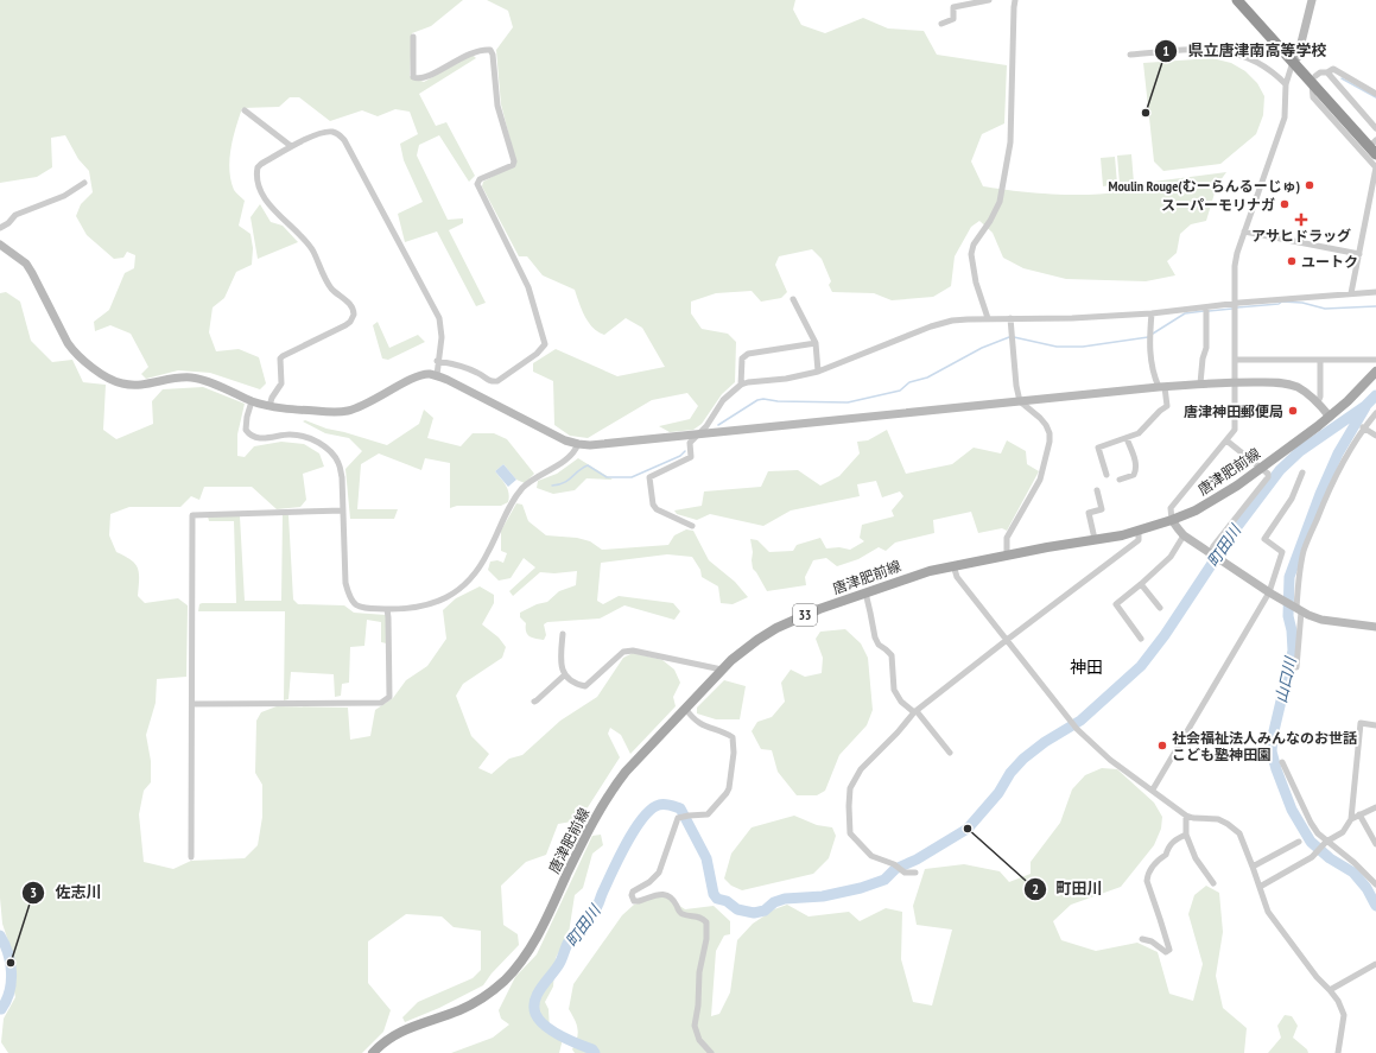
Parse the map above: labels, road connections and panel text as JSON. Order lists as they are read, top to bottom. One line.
{"streets":{"main road":["唐津肥前線","33"]},"districts":["神田"],"water":["町田川","山口川"],"places":{"other":["県立唐津南高等学校","Moulin Rouge(むーらんるーじゅ)","スーパーモリナガ","ユートク","唐津神田郵便局","社会福祉法人みんなのお世話 こども塾神田園","町田川","佐志川"],"health":["アサヒドラッグ"]}}
